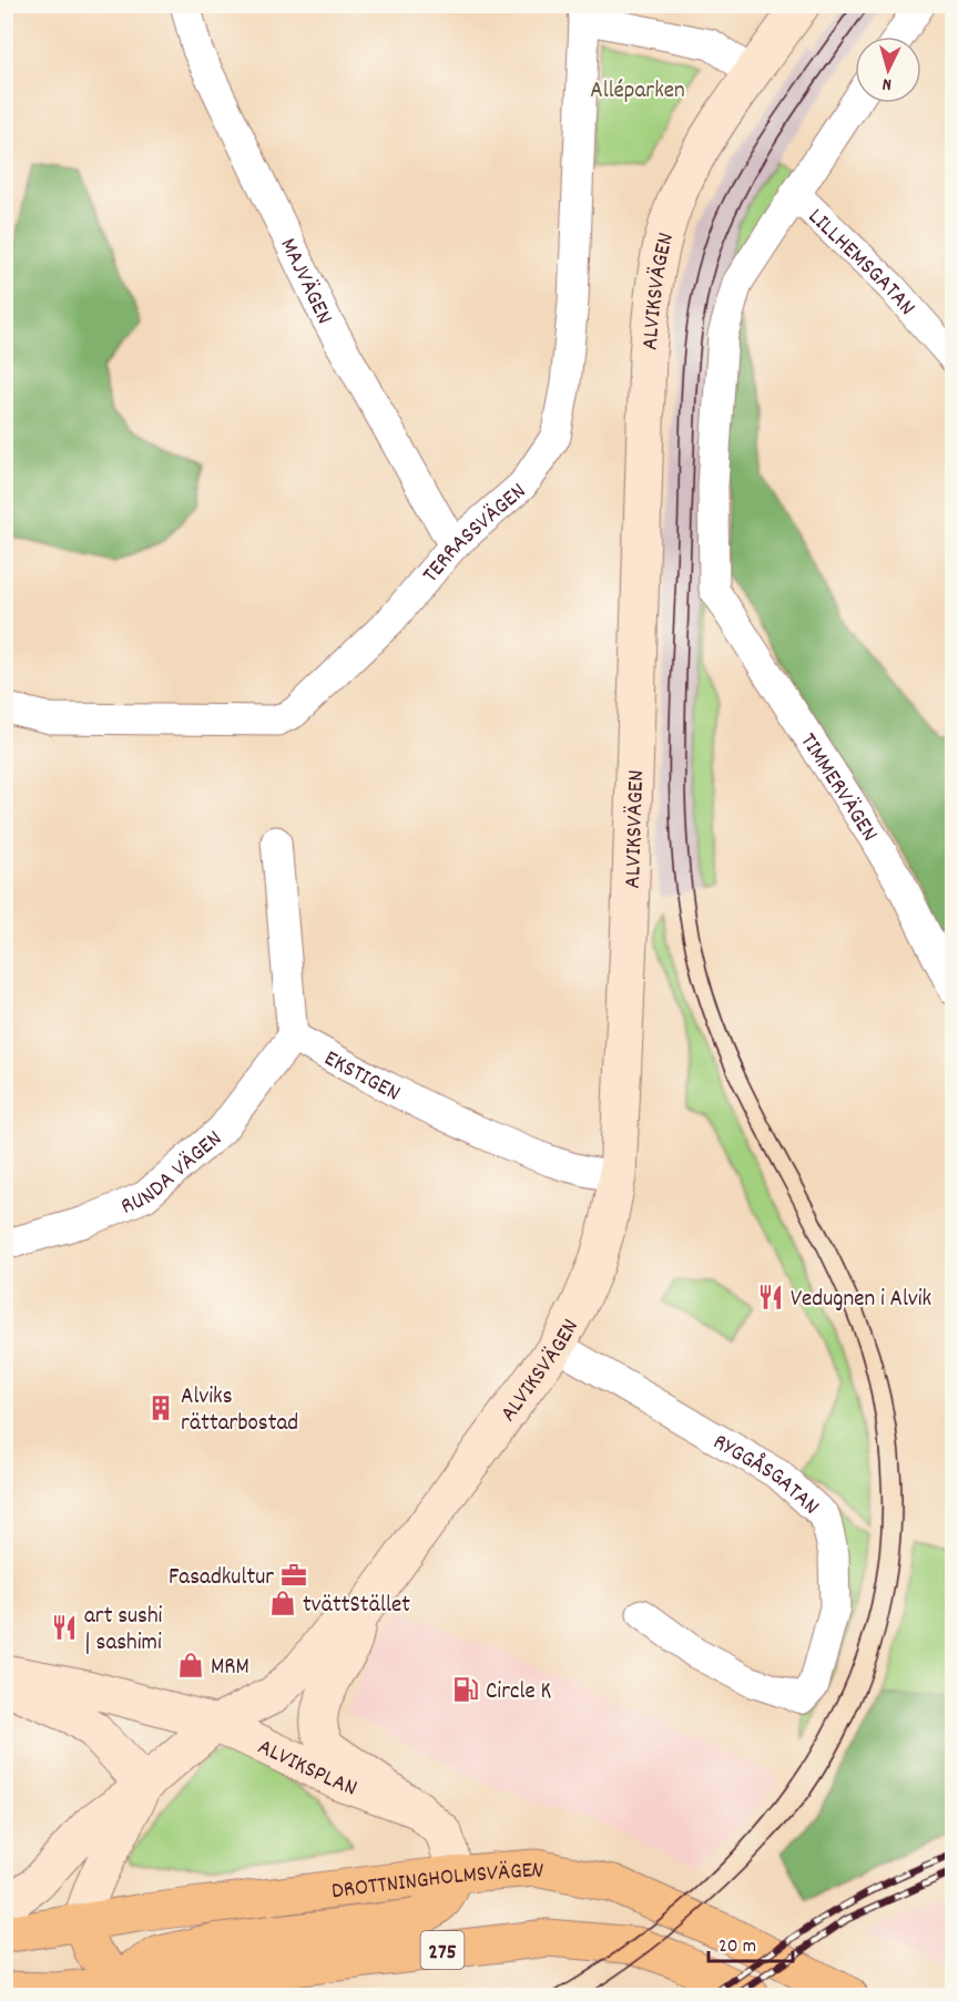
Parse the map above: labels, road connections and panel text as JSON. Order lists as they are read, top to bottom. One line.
{"streets":{"main road":["DROTTNINGHOLMSVÄGEN","275"],"street":["LILLHEMSGATAN","MAJVÄGEN","ALVIKSVÄGEN","TERRASSVÄGEN","TIMMERVÄGEN","EKSTIGEN","RUNDA VÄGEN","RYGGÅSGATAN","ALVIKSPLAN"]},"crossings":[["LILLHEMSGATAN","TIMMERVÄGEN"],["MAJVÄGEN","TERRASSVÄGEN"],["ALVIKSVÄGEN","EKSTIGEN"],["ALVIKSVÄGEN","RYGGÅSGATAN"],["ALVIKSVÄGEN","ALVIKSPLAN"],["EKSTIGEN","RUNDA VÄGEN"],["ALVIKSPLAN","DROTTNINGHOLMSVÄGEN"]],"parks":["Alléparken"],"places":{"restaurant":["Vedugnen i Alvik","art sushi | sashimi"],"building":["Alviks rättarbostad"],"office":["Fasadkultur"],"shop":["tvättStället","MRM"],"fuel station":["Circle K"]},"scale_bar":"20 m","north":"bottom"}
